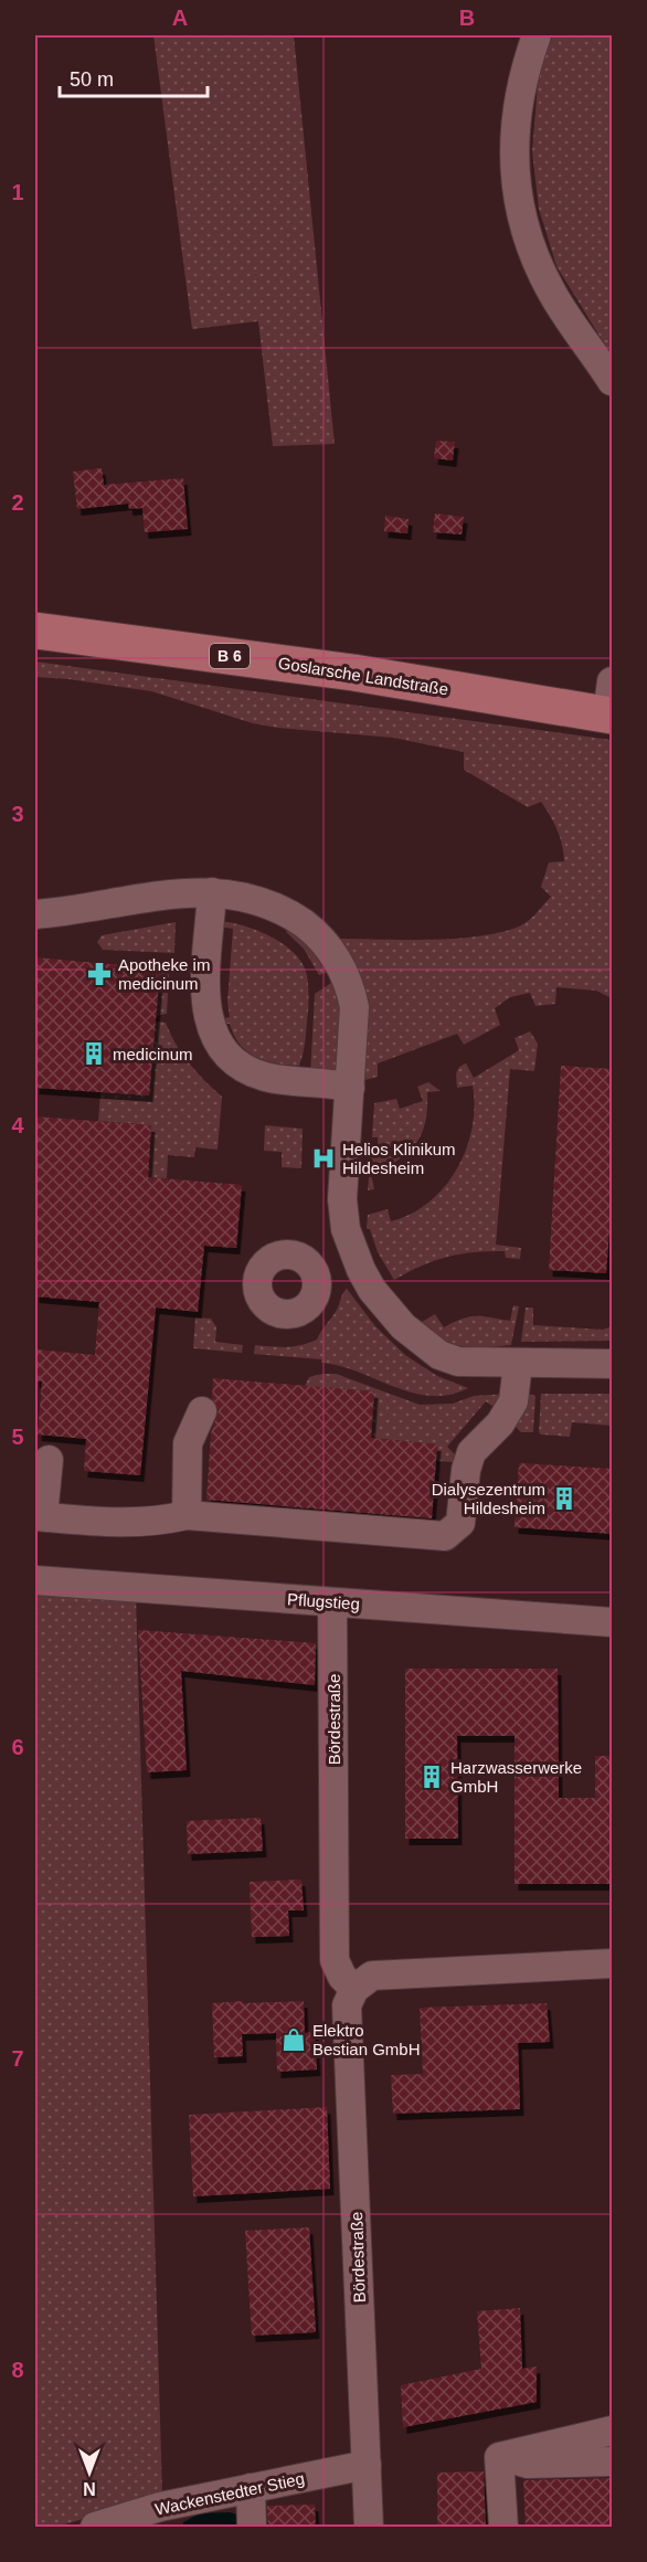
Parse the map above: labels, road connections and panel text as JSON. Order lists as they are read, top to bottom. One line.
{"streets":{"main road":["B 6","Goslarsche Landstraße"],"street":["Pflugstieg","Bördestraße","Wackenstedter Stieg"]},"crossings":[["Pflugstieg","Bördestraße"],["Bördestraße","Wackenstedter Stieg"]],"places":{"pharmacy":["Apotheke im medicinum"],"building":["medicinum","Dialysezentrum Hildesheim","Harzwasserwerke GmbH"],"hospital":["Helios Klinikum Hildesheim"],"shop":["Elektro Bestian GmbH"]},"scale_bar":"50 m","north":"bottom","grid":{"columns":["A","B"],"rows":["1","2","3","4","5","6","7","8"]}}
